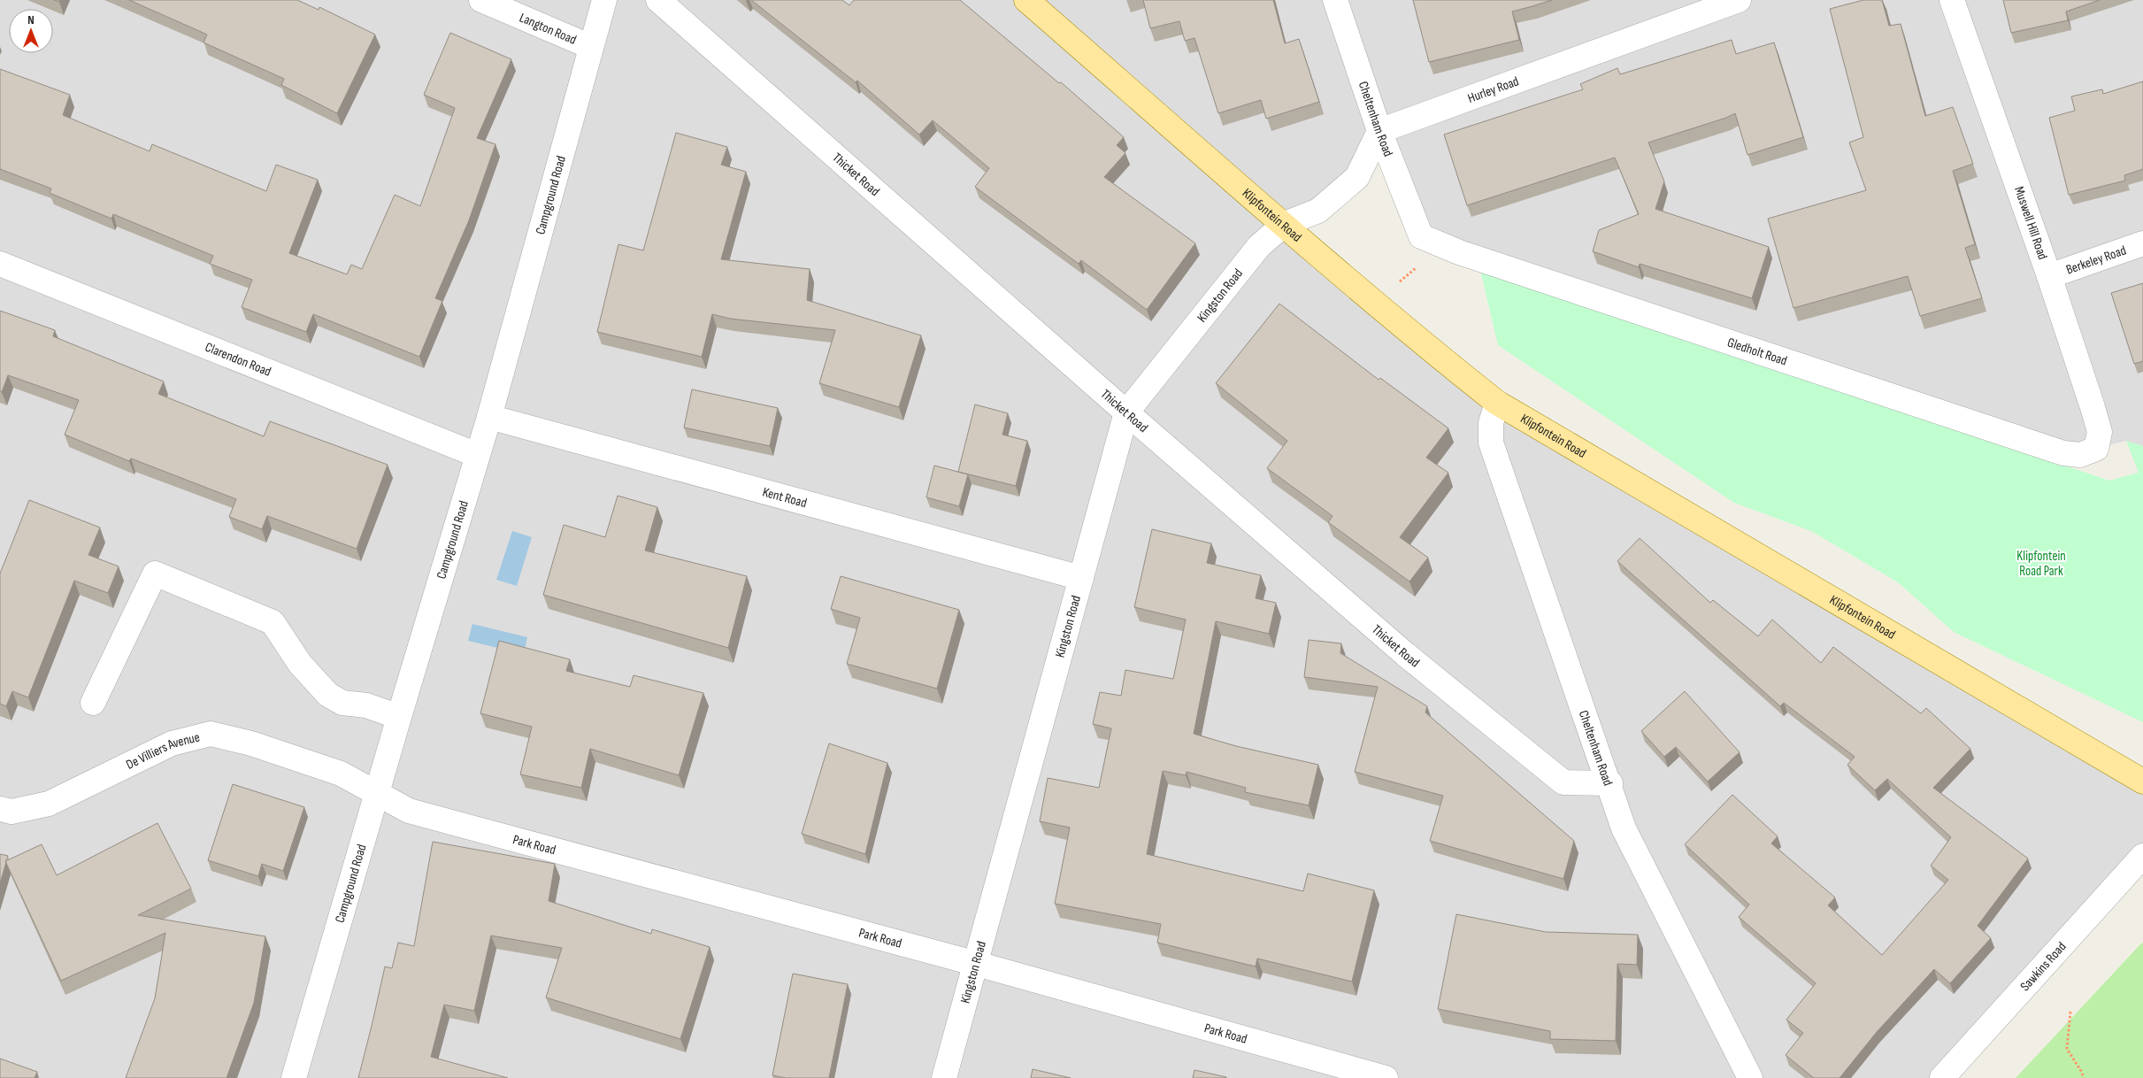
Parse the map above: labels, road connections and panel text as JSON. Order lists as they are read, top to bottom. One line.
{"streets":{"main road":["Klipfontein Road"],"street":["Langton Road","Hurley Road","Cheltenham Road","Thicket Road","Campground Road","Muswell Hill Road","Berkeley Road","Kingston Road","Gledholt Road","Clarendon Road","Kent Road","De Villiers Avenue","Park Road","Sawkins Road"]},"crossings":[["Langton Road","Campground Road"],["Hurley Road","Cheltenham Road"],["Cheltenham Road","Thicket Road"],["Cheltenham Road","Klipfontein Road"],["Cheltenham Road","Gledholt Road"],["Thicket Road","Kingston Road"],["Campground Road","Clarendon Road"],["Campground Road","Kent Road"],["Campground Road","De Villiers Avenue"],["Campground Road","Park Road"],["Klipfontein Road","Kingston Road"],["Muswell Hill Road","Berkeley Road"],["Muswell Hill Road","Gledholt Road"],["Kingston Road","Kent Road"],["Kingston Road","Park Road"],["De Villiers Avenue","Park Road"]],"parks":["Klipfontein Road Park"],"north":"top"}
